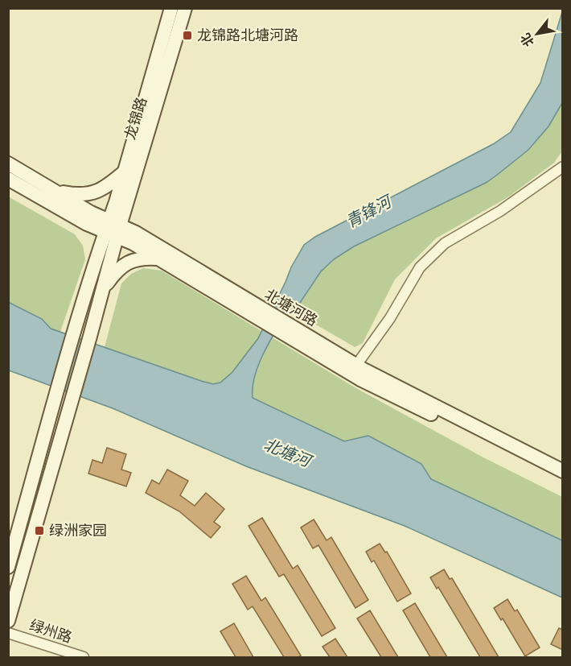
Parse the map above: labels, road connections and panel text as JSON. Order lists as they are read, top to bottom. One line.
{"streets":{"main road":["龙锦路","北塘河路"],"street":["绿州路"]},"crossings":[["龙锦路","北塘河路"]],"water":["青锋河","北塘河"],"places":{"transit":["龙锦路北塘河路","绿洲家园"]},"north":"bottom left"}
